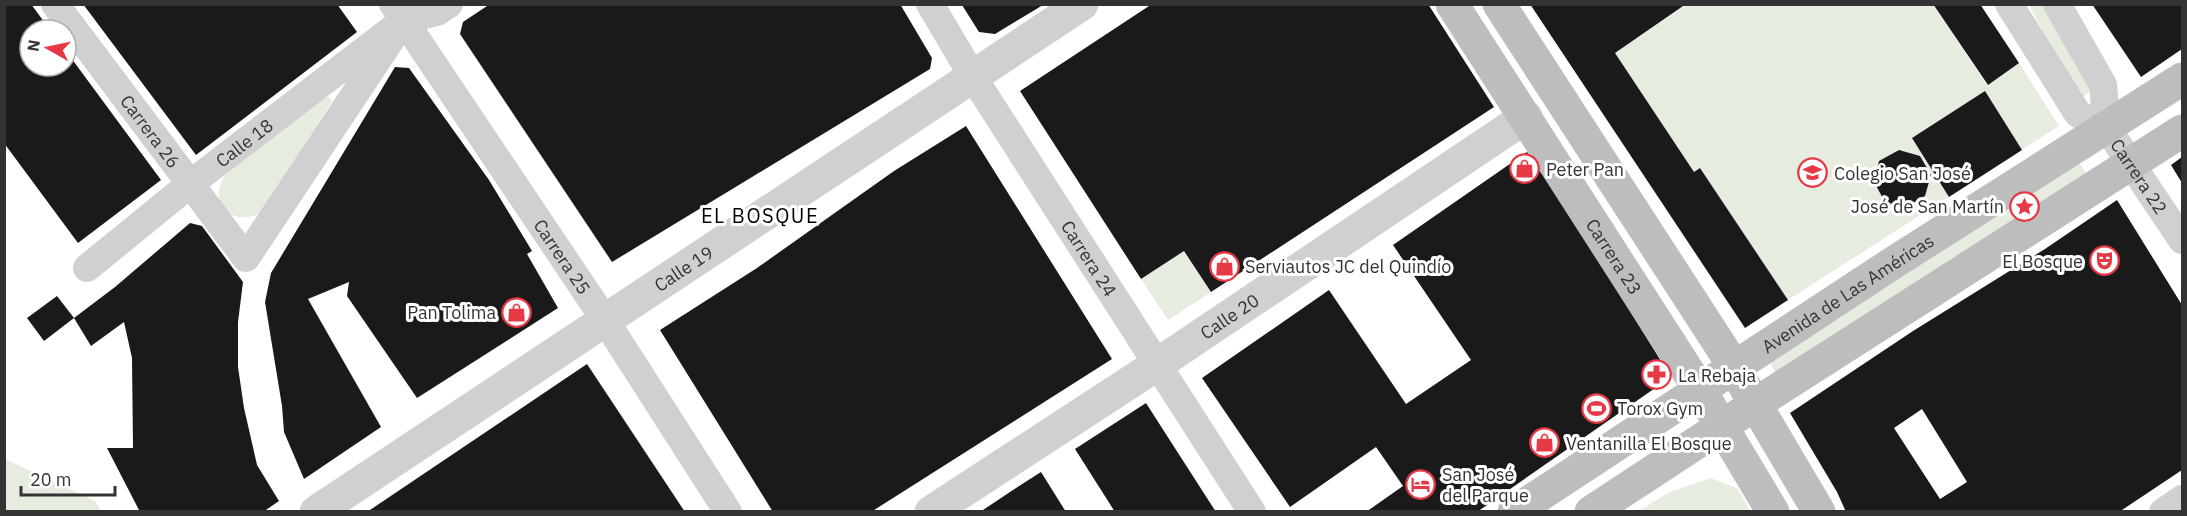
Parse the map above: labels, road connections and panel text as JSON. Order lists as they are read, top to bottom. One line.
{"streets":{"main road":["Carrera 23","Avenida de Las Américas"],"street":["Carrera 26","Calle 18","Carrera 22","Carrera 25","Carrera 24","Calle 19","Calle 20"]},"crossings":[["Carrera 26","Calle 18"],["Carrera 26","Carrera 25"],["Calle 18","Carrera 25"],["Carrera 22","Avenida de Las Américas"],["Carrera 25","Calle 19"],["Carrera 23","Avenida de Las Américas"],["Carrera 23","Calle 20"],["Carrera 24","Calle 19"],["Carrera 24","Calle 20"]],"districts":["EL BOSQUE"],"places":{"shop":["Peter Pan","Serviautos JC del Quindío","Pan Tolima","Ventanilla El Bosque"],"school or university":["Colegio San José"],"place":["José de San Martín"],"theatre":["El Bosque"],"pharmacy":["La Rebaja"],"sports":["Torox Gym"],"hotel":["San José del Parque"]},"scale_bar":"20 m","north":"left"}
